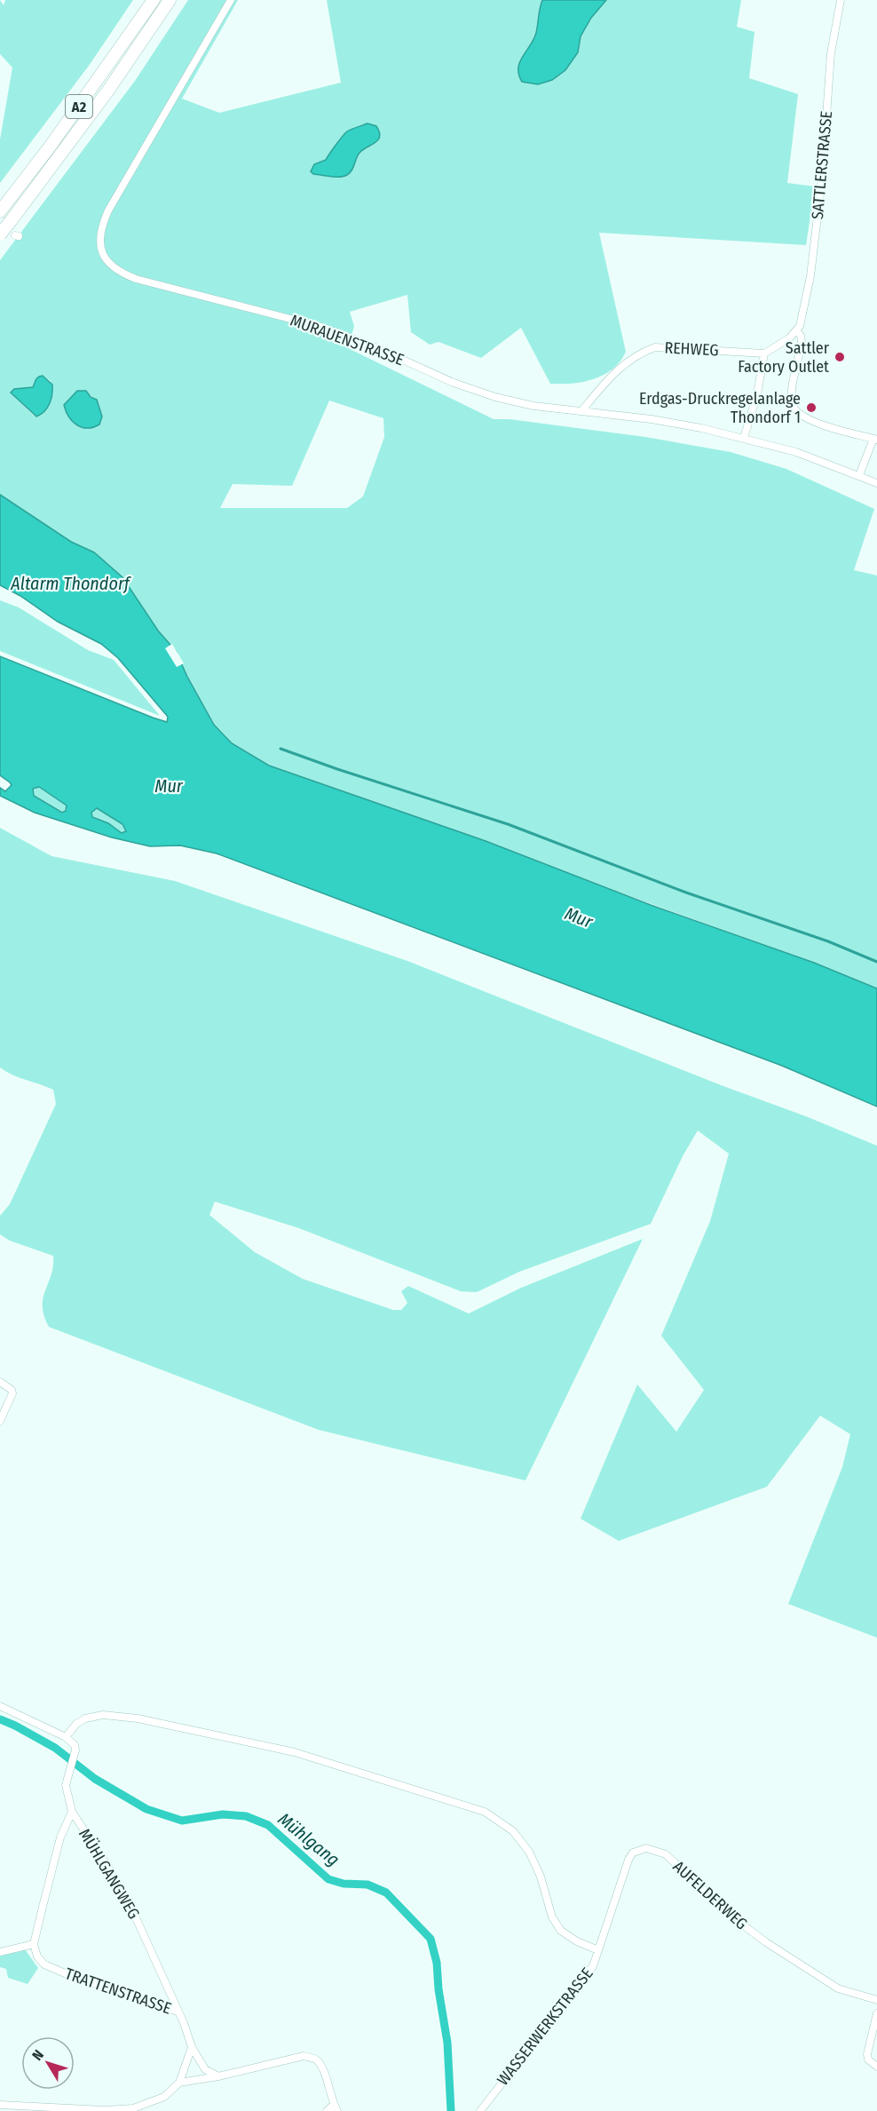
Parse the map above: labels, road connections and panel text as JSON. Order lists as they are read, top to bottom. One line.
{"streets":{"highway":["A2"],"street":["SATTLERSTRASSE","MURAUENSTRASSE","REHWEG","MÜHLGANGWEG","AUFELDERWEG","TRATTENSTRASSE","WASSERWERKSTRASSE"]},"crossings":[["MURAUENSTRASSE","REHWEG"],["MÜHLGANGWEG","TRATTENSTRASSE"],["MÜHLGANGWEG","WASSERWERKSTRASSE"],["AUFELDERWEG","WASSERWERKSTRASSE"]],"water":["Altarm Thondorf","Mur","Mühlgang"],"places":["Sattler Factory Outlet","Erdgas-Druckregelanlage Thondorf 1"],"north":"top left"}
